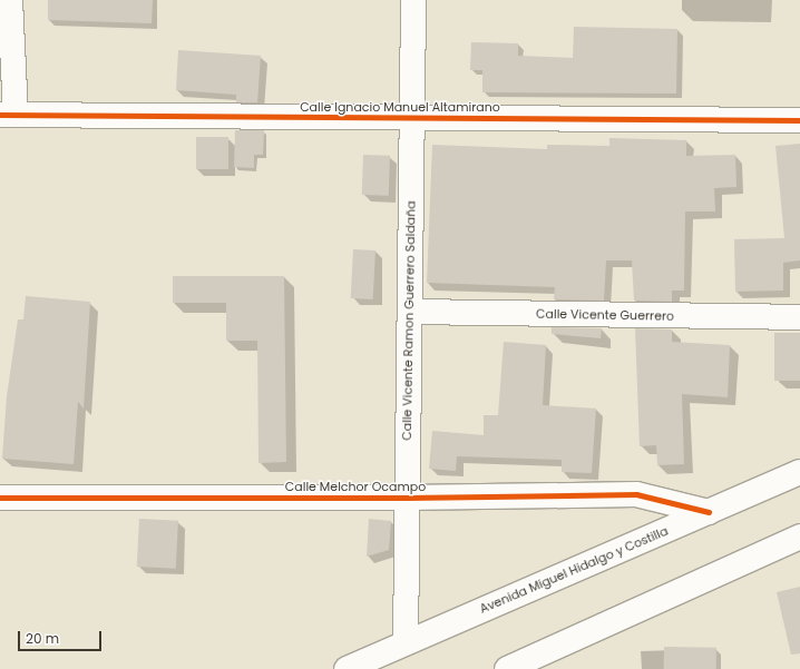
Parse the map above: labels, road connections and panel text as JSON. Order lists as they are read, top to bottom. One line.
{"streets":{"street":["Calle Ignacio Manuel Altamirano","Calle Vicente Guerrero","Calle Vicente Ramon Guerrero Saldaña","Calle Melchor Ocampo","Avenida Miguel Hidalgo y Costilla"]},"crossings":[["Calle Ignacio Manuel Altamirano","Calle Vicente Ramon Guerrero Saldaña"],["Calle Vicente Guerrero","Calle Vicente Ramon Guerrero Saldaña"],["Calle Vicente Ramon Guerrero Saldaña","Calle Melchor Ocampo"],["Calle Vicente Ramon Guerrero Saldaña","Avenida Miguel Hidalgo y Costilla"],["Calle Melchor Ocampo","Avenida Miguel Hidalgo y Costilla"]],"scale_bar":"20 m"}
